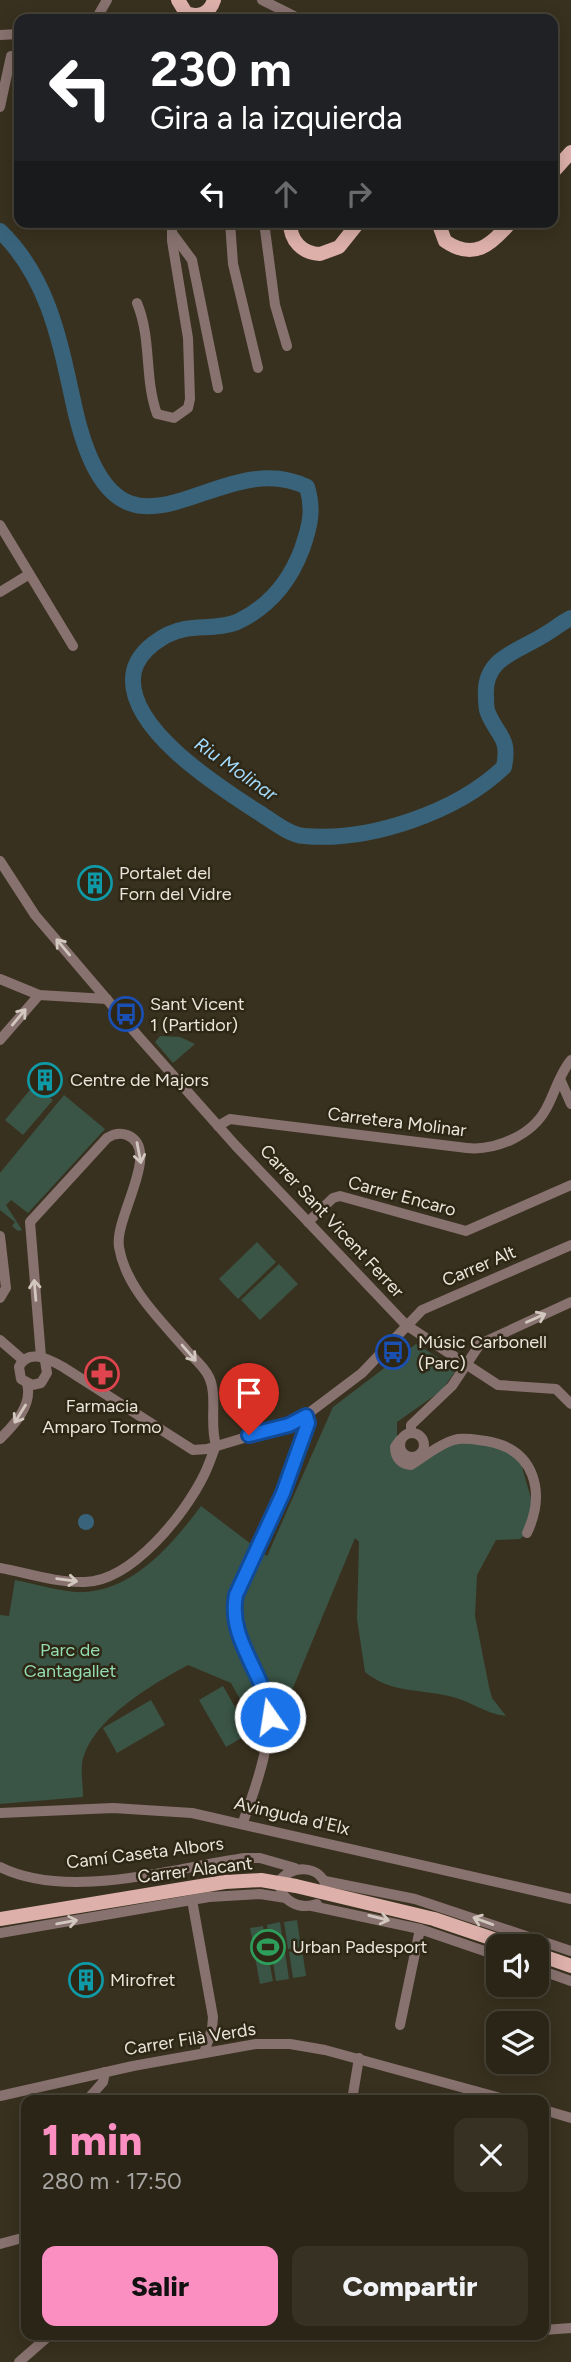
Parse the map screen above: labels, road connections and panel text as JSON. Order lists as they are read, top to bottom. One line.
{"streets":{"main road":["Carrer Alacant"],"street":["Carretera Molinar","Carrer Encaro","Carrer Sant Vicent Ferrer","Carrer Alt","Avinguda d'Elx","Camí Caseta Albors","Carrer Filà Verds"]},"crossings":[["Carretera Molinar","Carrer Sant Vicent Ferrer"],["Carrer Encaro","Carrer Sant Vicent Ferrer"],["Carrer Sant Vicent Ferrer","Carrer Alt"],["Camí Caseta Albors","Carrer Alacant"]],"water":["Riu Molinar"],"parks":["Parc de Cantagallet"],"places":{"building":["Portalet del Forn del Vidre","Centre de Majors","Mirofret"],"bus stop":["Sant Vicent 1 (Partidor)","Músic Carbonell (Parc)"],"pharmacy":["Farmacia Amparo Tormo"],"sports":["Urban Padesport"]},"page":{"turn":["230 m","Gira a la izquierda"],"heading":["1 min","280 m · 17:50"],"buttons":["Salir","Compartir"]}}
